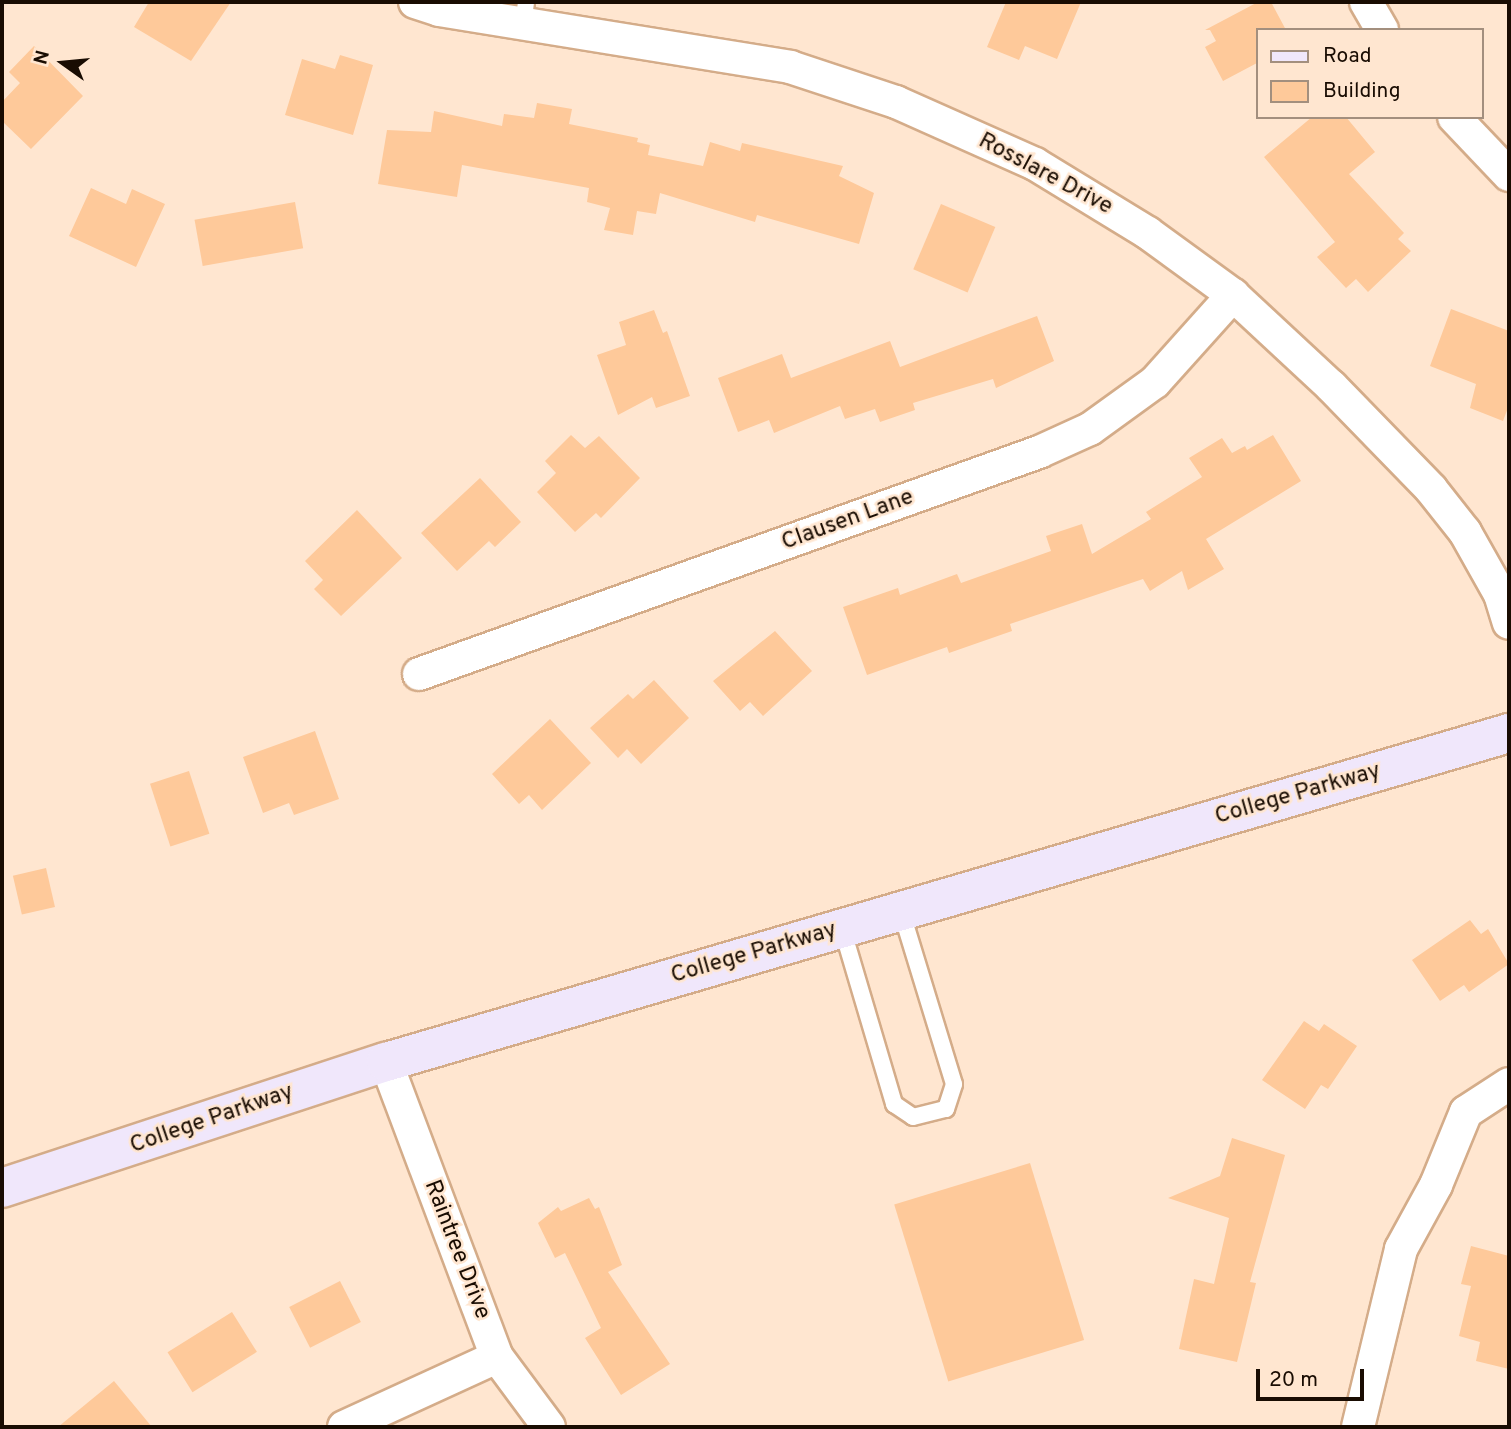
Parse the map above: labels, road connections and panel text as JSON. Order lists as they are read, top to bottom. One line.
{"streets":{"main road":["College Parkway"],"street":["Rosslare Drive","Clausen Lane","Raintree Drive"]},"crossings":[["Rosslare Drive","Clausen Lane"],["College Parkway","Raintree Drive"]],"legend":["Road","Building"],"scale_bar":"20 m","north":"left"}
